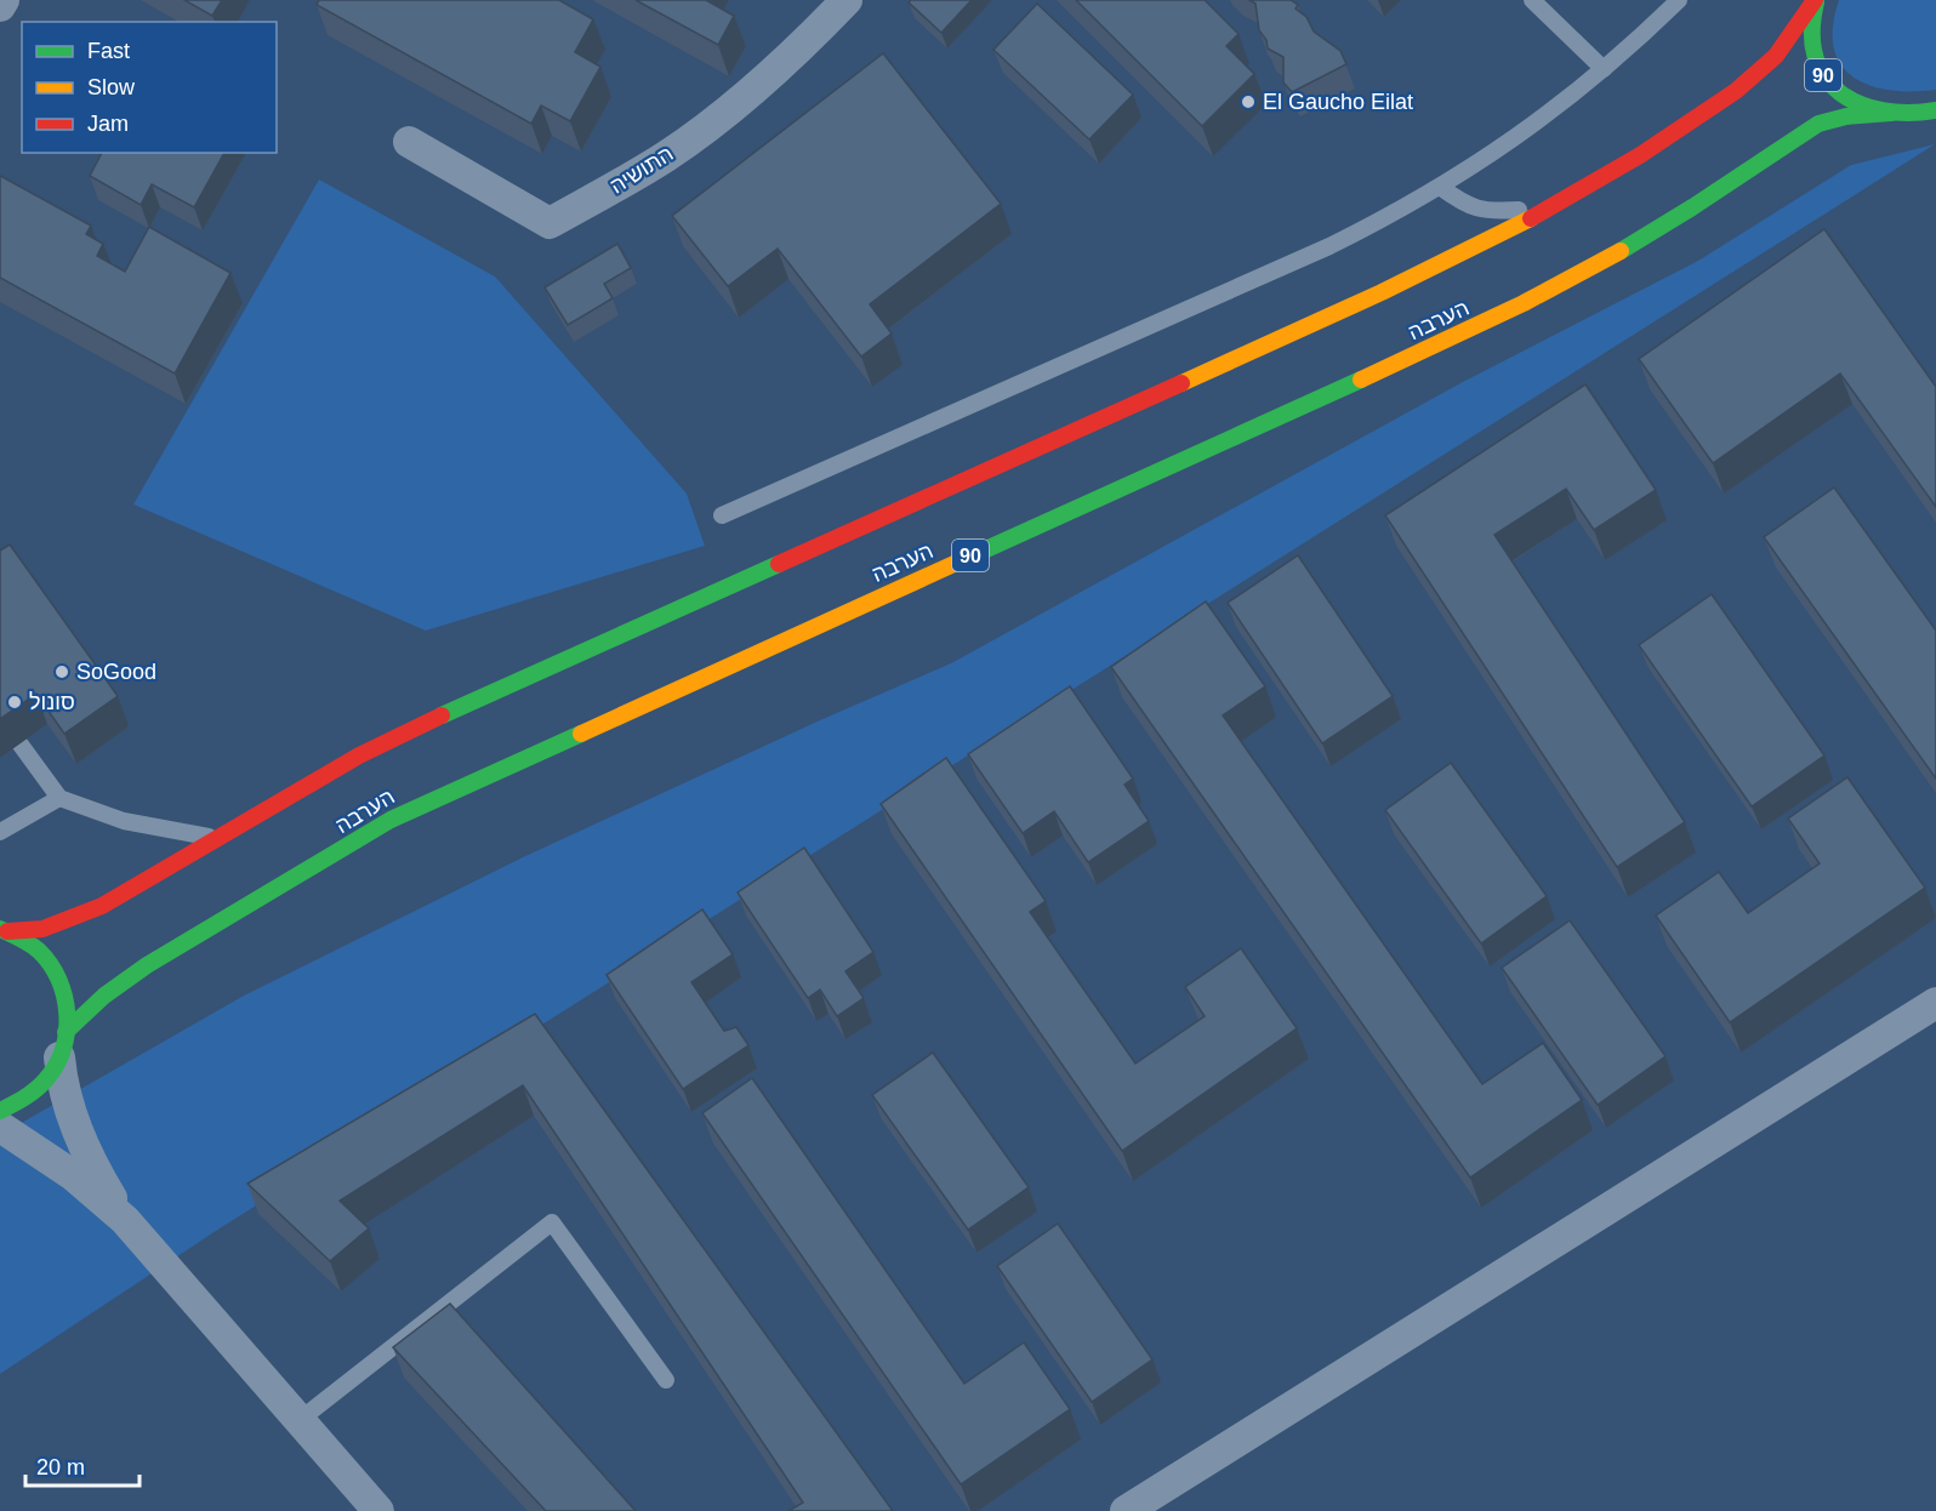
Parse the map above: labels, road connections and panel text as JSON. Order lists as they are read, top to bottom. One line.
{"streets":{"highway":["90","הערבה"],"street":["התושיה"]},"crossings":[["90","הערבה"]],"places":["El Gaucho Eilat","SoGood","סונול"],"legend":["Fast","Slow","Jam"],"scale_bar":"20 m"}
